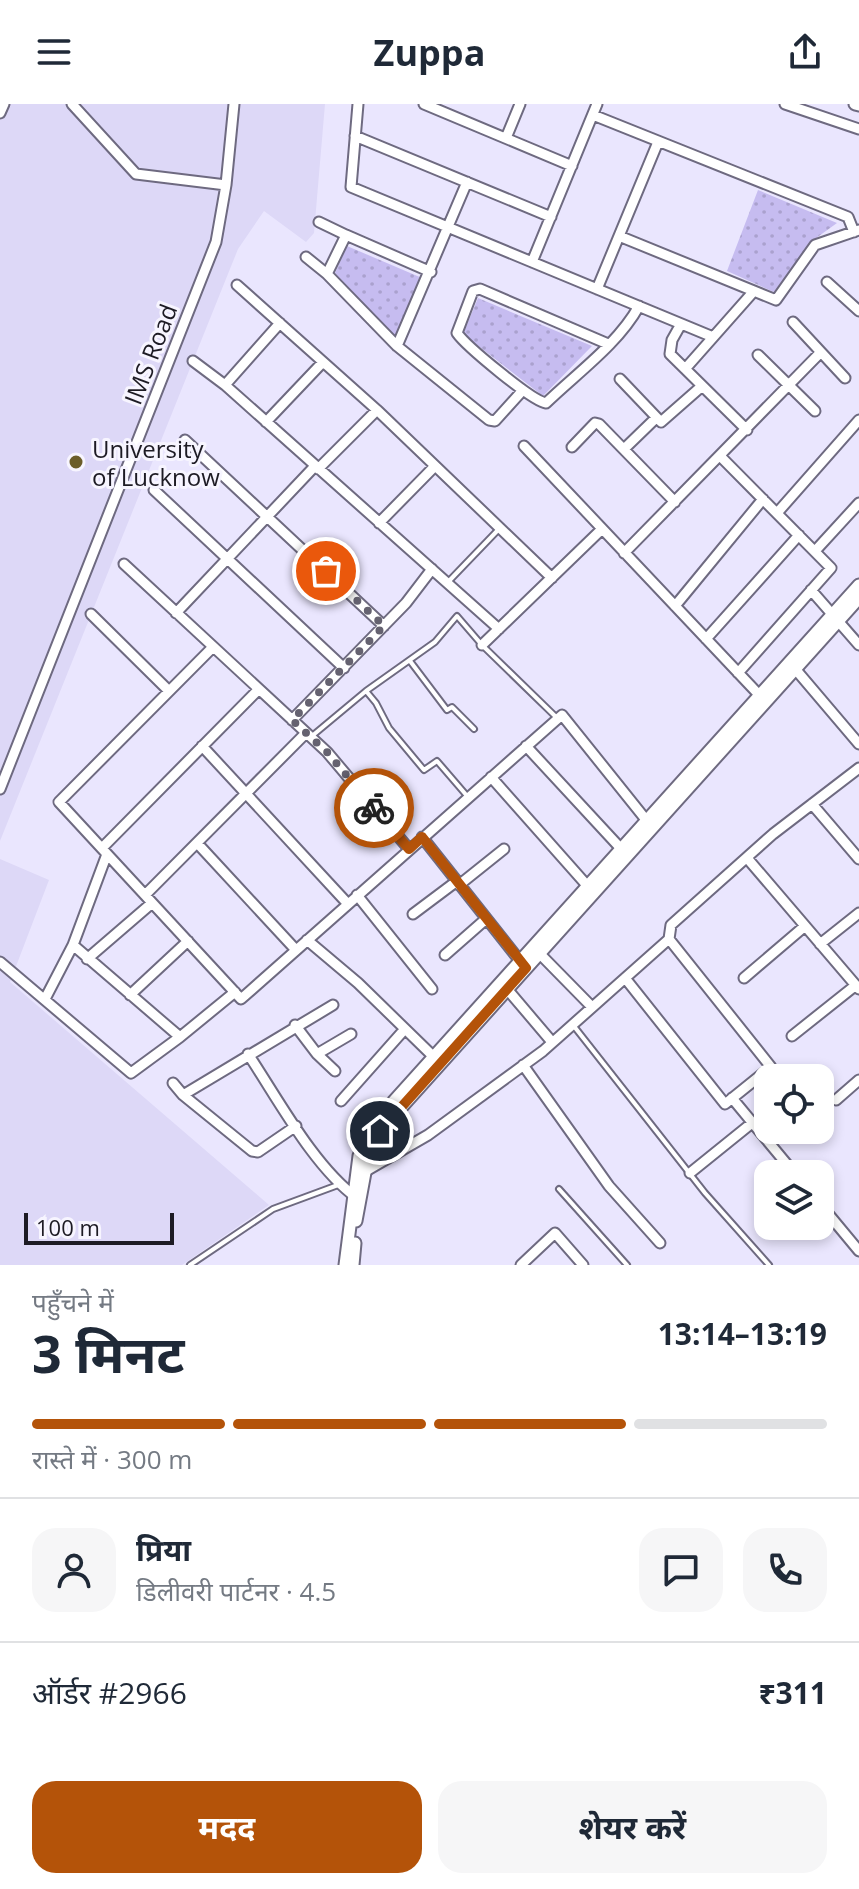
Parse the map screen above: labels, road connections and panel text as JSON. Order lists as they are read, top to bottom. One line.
{"streets":{"street":["IMS Road"]},"places":["University of Lucknow"],"scale_bar":"100 m","page":{"header":"Zuppa","scale":"100 m","heading":["3 मिनट","पहुँचने में","13:14–13:19"],"panel":["प्रिया","डिलीवरी पार्टनर · 4.5","ऑर्डर #2966","₹311"],"bar":"रास्ते में · 300 m","buttons":["मदद","शेयर करें"]}}
